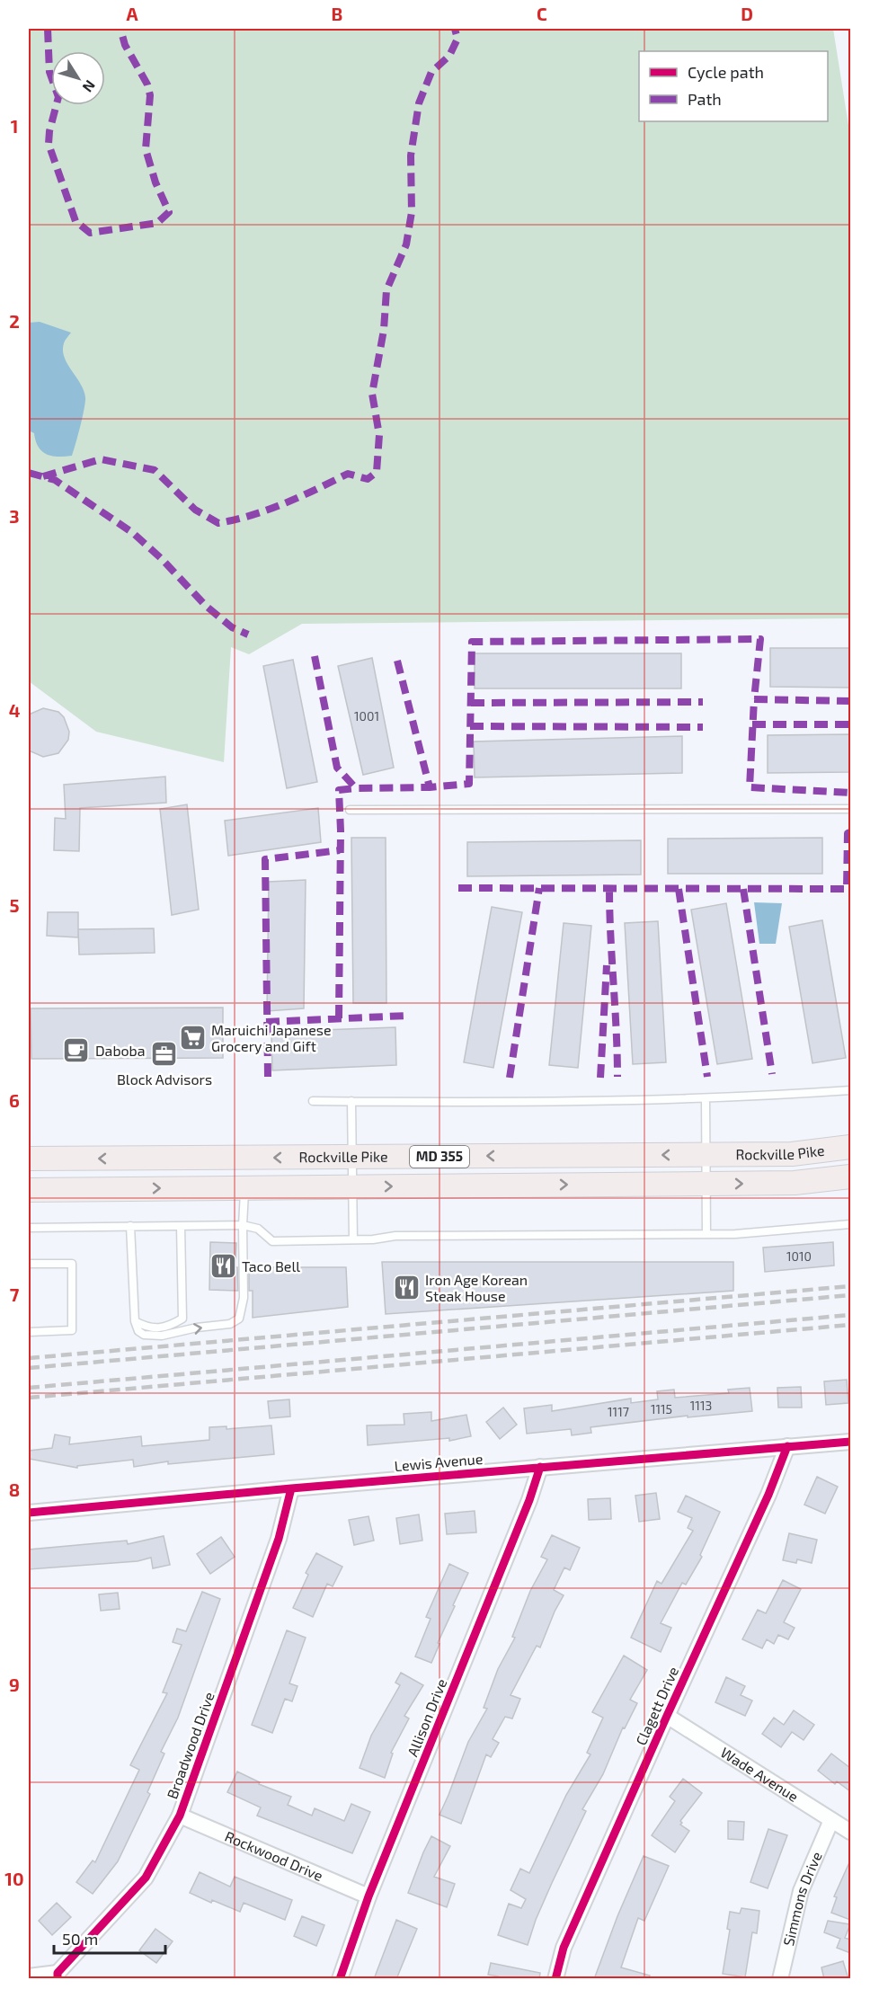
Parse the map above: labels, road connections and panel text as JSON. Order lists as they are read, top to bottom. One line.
{"streets":{"main road":["Rockville Pike","MD 355"],"street":["Lewis Avenue","Clagett Drive","Allison Drive","Broadwood Drive","Wade Avenue","Rockwood Drive","Simmons Drive"]},"crossings":[["Lewis Avenue","Clagett Drive"],["Lewis Avenue","Allison Drive"],["Lewis Avenue","Broadwood Drive"],["Clagett Drive","Wade Avenue"],["Allison Drive","Rockwood Drive"],["Broadwood Drive","Rockwood Drive"],["Wade Avenue","Simmons Drive"]],"places":{"supermarket":["Maruichi Japanese Grocery and Gift"],"cafe":["Daboba"],"office":["Block Advisors"],"restaurant":["Taco Bell","Iron Age Korean Steak House"]},"house_numbers":["1001","1010","1113","1115","1117"],"legend":["Cycle path","Path"],"scale_bar":"50 m","north":"bottom right","grid":{"columns":["A","B","C","D"],"rows":["1","2","3","4","5","6","7","8","9","10"]}}
